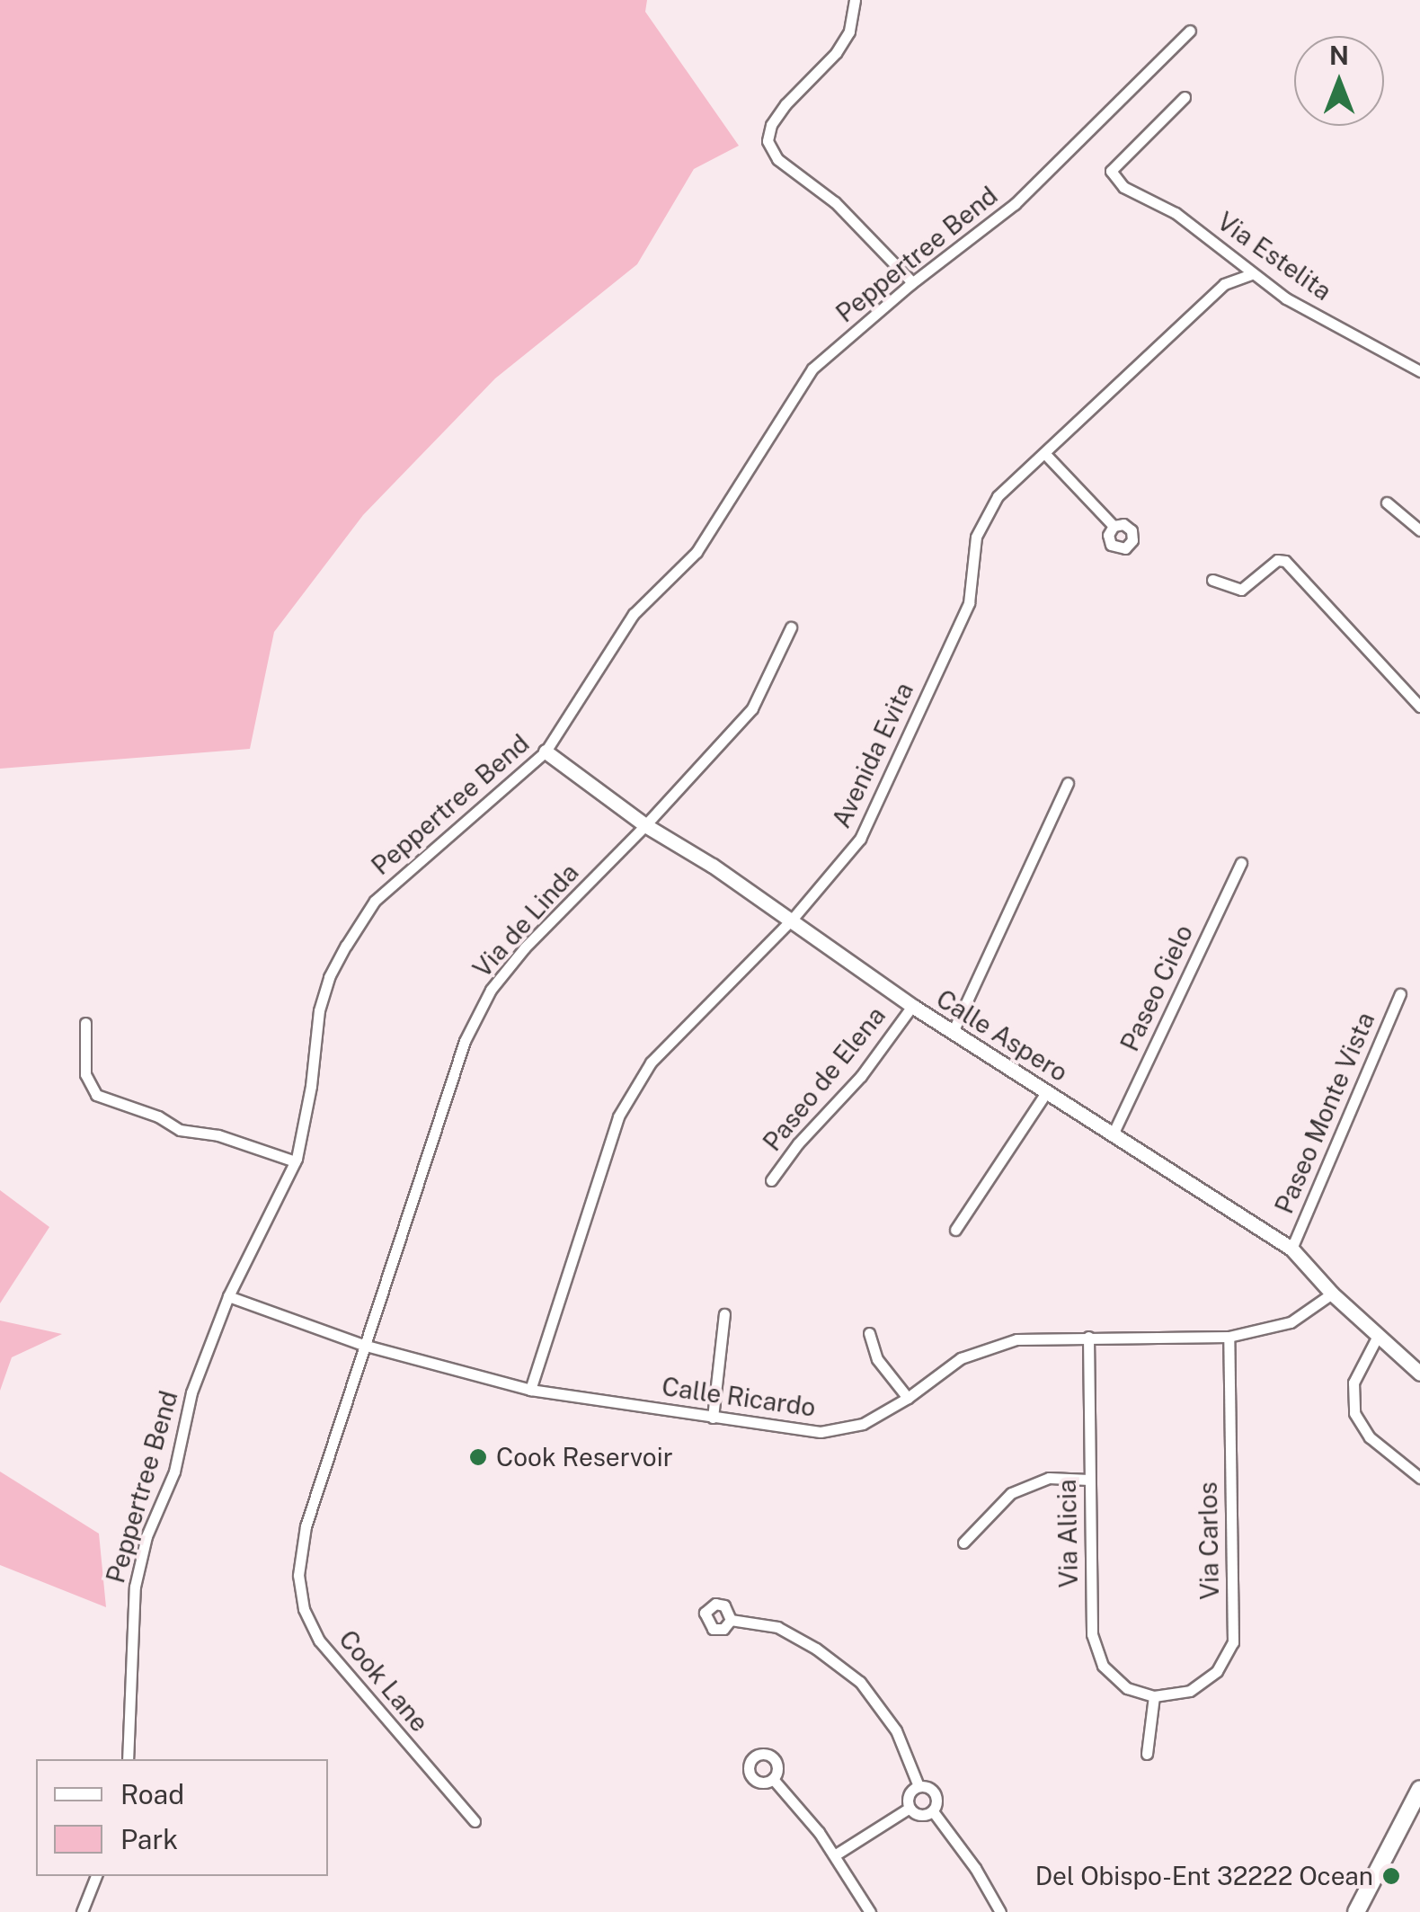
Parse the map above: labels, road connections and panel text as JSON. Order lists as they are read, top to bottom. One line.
{"streets":{"street":["Peppertree Bend","Via Estelita","Avenida Evita","Via de Linda","Paseo Cielo","Calle Aspero","Paseo de Elena","Paseo Monte Vista","Calle Ricardo","Via Alicia","Via Carlos","Cook Lane"]},"crossings":[["Peppertree Bend","Calle Aspero"],["Peppertree Bend","Calle Ricardo"],["Via Estelita","Avenida Evita"],["Avenida Evita","Calle Aspero"],["Avenida Evita","Calle Ricardo"],["Via de Linda","Calle Aspero"],["Via de Linda","Calle Ricardo"],["Via de Linda","Cook Lane"],["Paseo Cielo","Calle Aspero"],["Calle Aspero","Paseo de Elena"],["Calle Aspero","Paseo Monte Vista"],["Calle Aspero","Calle Ricardo"],["Calle Ricardo","Via Alicia"],["Calle Ricardo","Via Carlos"],["Calle Ricardo","Cook Lane"],["Via Alicia","Via Carlos"]],"places":["Cook Reservoir","Del Obispo-Ent 32222 Ocean"],"legend":["Road","Park"],"north":"top"}
